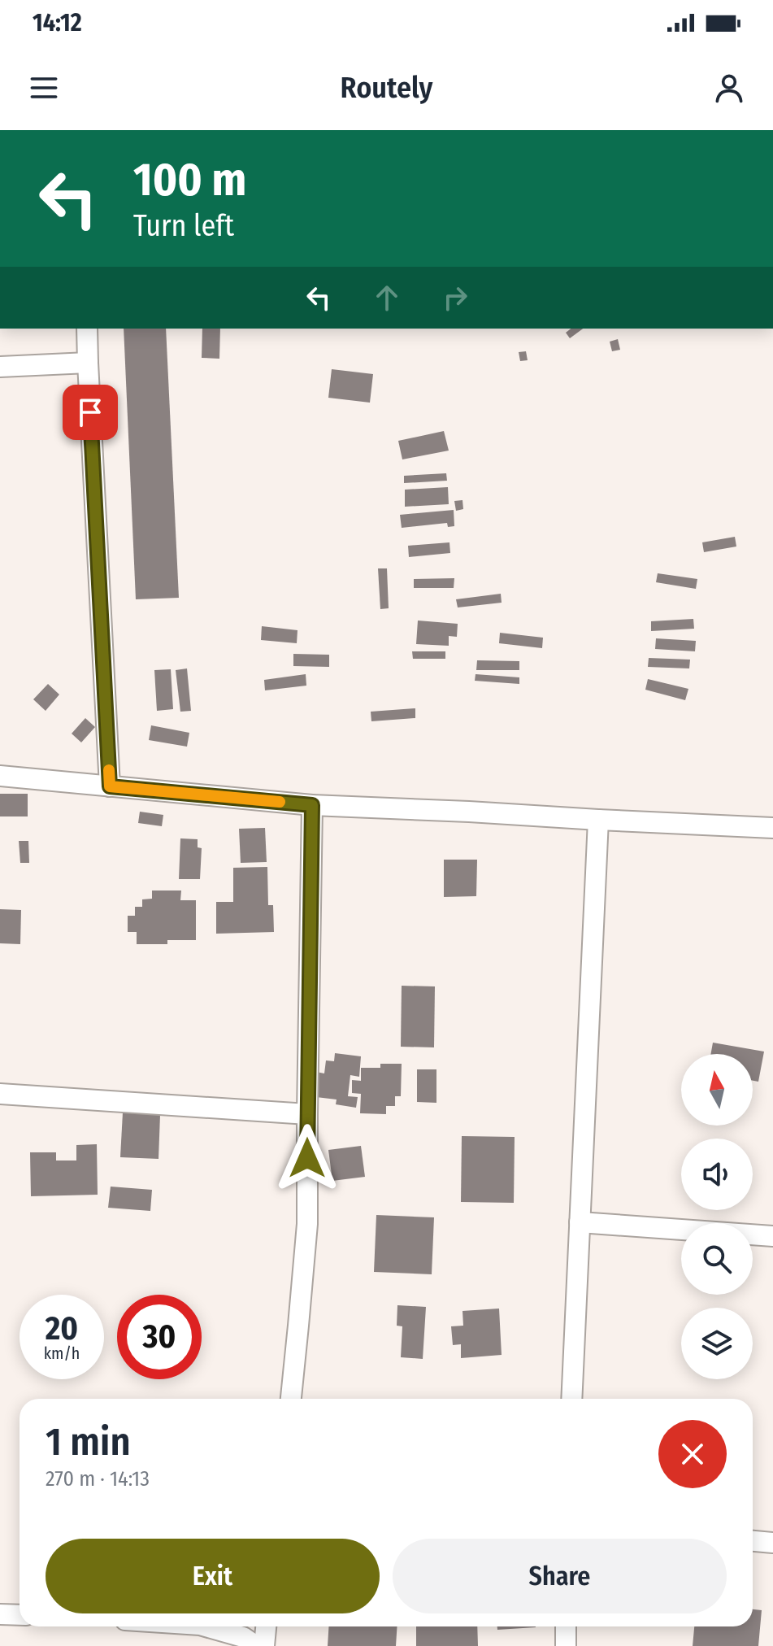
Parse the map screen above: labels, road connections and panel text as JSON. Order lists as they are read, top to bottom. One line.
{"north":"top","page":{"status":"14:12","header":"Routely","turn":["100 m","Turn left"],"speed":"20 km/h","limit":"30","heading":["1 min","270 m · 14:13"],"buttons":["Exit","Share"]}}
